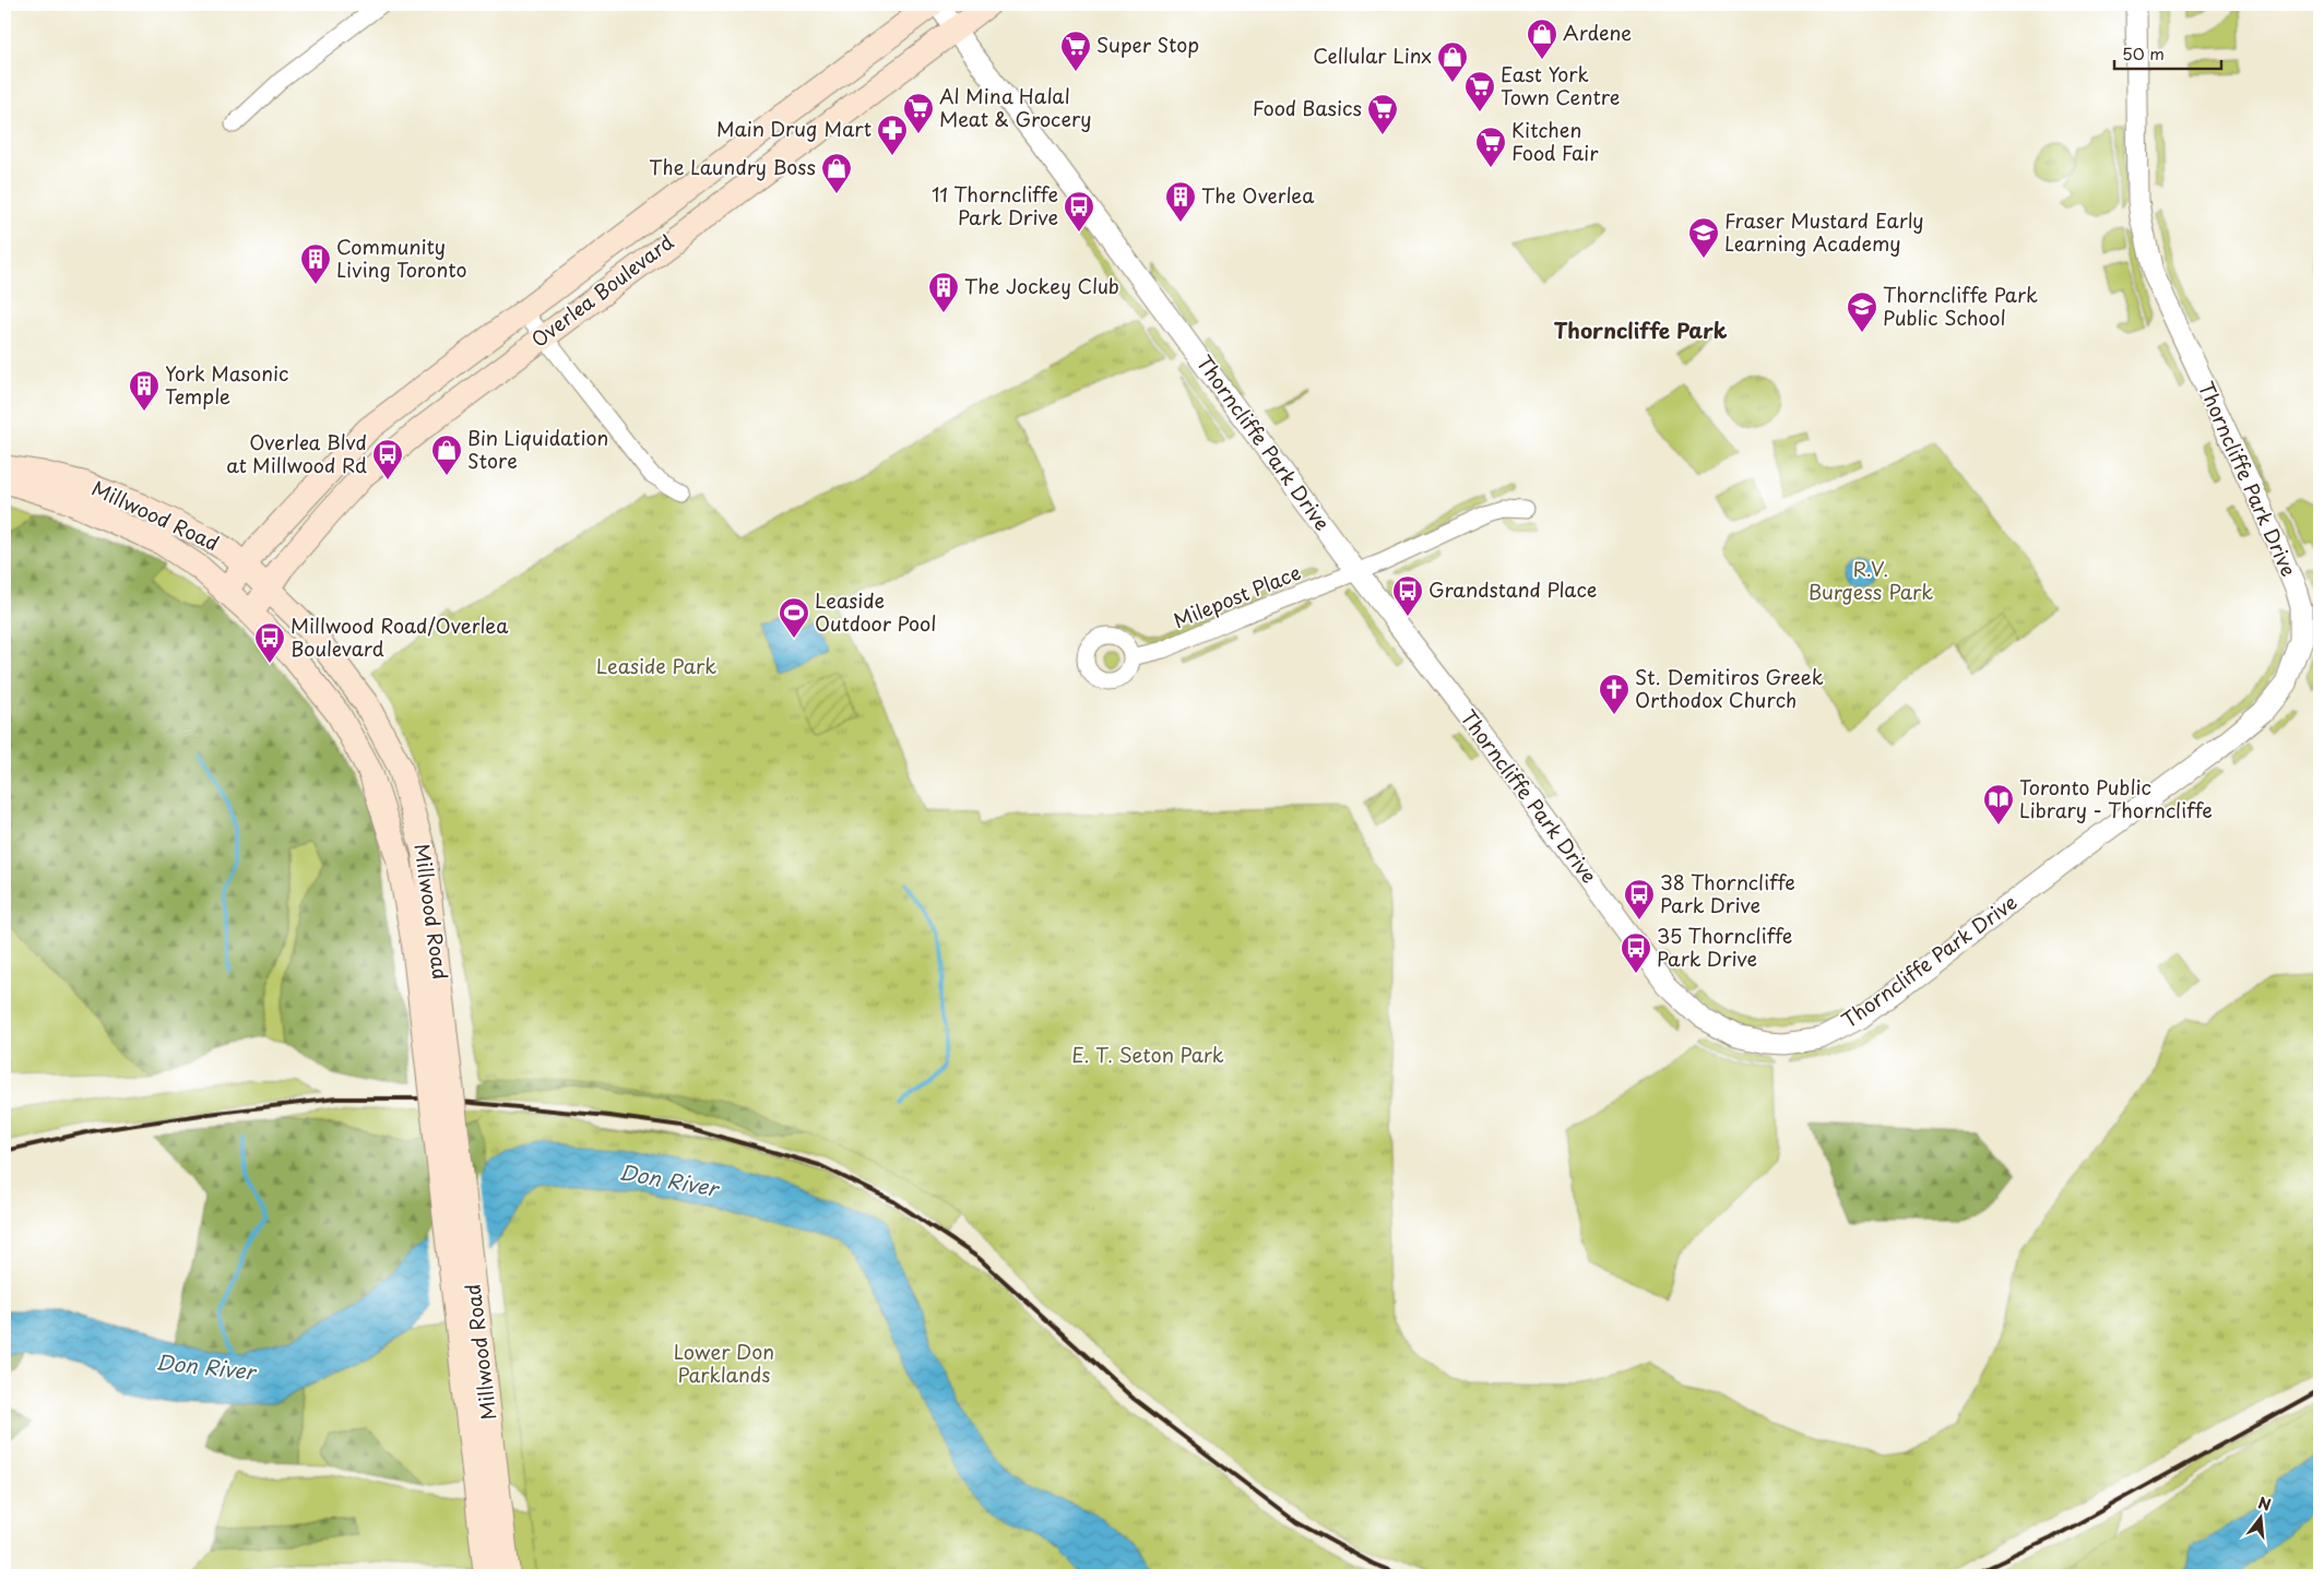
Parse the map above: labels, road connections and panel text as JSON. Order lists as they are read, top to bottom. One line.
{"streets":{"main road":["Overlea Boulevard","Millwood Road"],"street":["Thorncliffe Park Drive","Milepost Place"]},"crossings":[["Overlea Boulevard","Thorncliffe Park Drive"],["Overlea Boulevard","Millwood Road"],["Thorncliffe Park Drive","Milepost Place"]],"districts":["Thorncliffe Park"],"water":["Don River"],"parks":["R.V. Burgess Park","Leaside Park","E. T. Seton Park","Lower Don Parklands"],"places":{"shop":["Ardene","Cellular Linx","The Laundry Boss","Bin Liquidation Store"],"supermarket":["Super Stop","East York Town Centre","Al Mina Halal Meat & Grocery","Food Basics","Kitchen Food Fair"],"pharmacy":["Main Drug Mart"],"building":["The Overlea","Community Living Toronto","The Jockey Club","York Masonic Temple"],"bus stop":["11 Thorncliffe Park Drive","Overlea Blvd at Millwood Rd","Grandstand Place","Millwood Road/Overlea Boulevard","38 Thorncliffe Park Drive","35 Thorncliffe Park Drive"],"school or university":["Fraser Mustard Early Learning Academy","Thorncliffe Park Public School"],"sports":["Leaside Outdoor Pool"],"church":["St. Demitiros Greek Orthodox Church"],"library":["Toronto Public Library - Thorncliffe"]},"scale_bar":"50 m","north":"top"}
